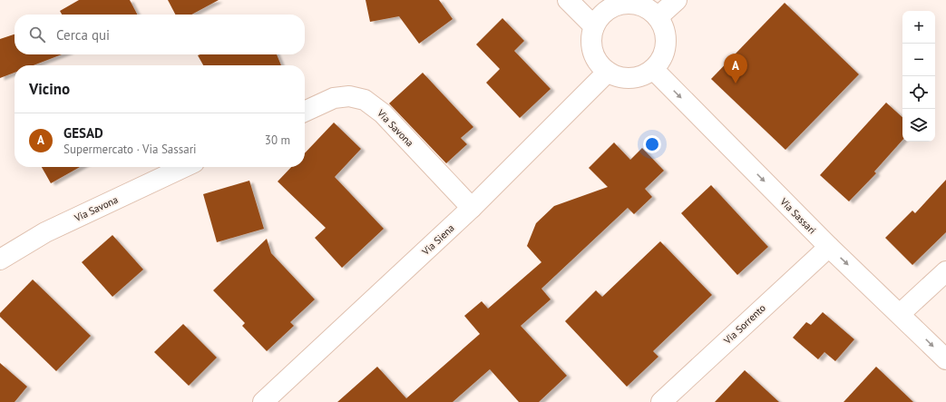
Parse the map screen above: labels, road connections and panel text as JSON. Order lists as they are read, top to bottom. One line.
{"streets":{"street":["Via Savona","Via Sassari","Via Siena","Via Sorrento"]},"crossings":[["Via Savona","Via Siena"],["Via Sassari","Via Siena"],["Via Sassari","Via Sorrento"]],"one_way":["Via Sassari"],"page":{"map_buttons":["+","−"],"search":"Cerca qui","pins":"A","heading":"Vicino","list":[{"mark":"A","name":"GESAD","note":"Supermercato · Via Sassari","value":"30 m"}]}}
